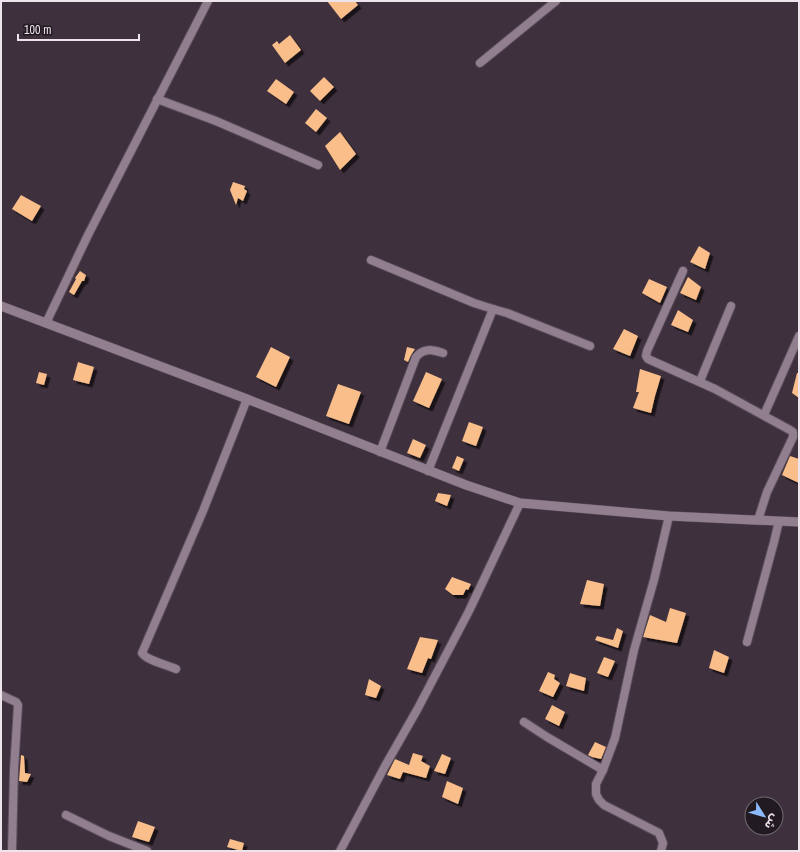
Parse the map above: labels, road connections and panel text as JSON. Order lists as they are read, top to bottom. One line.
{"scale_bar":"100 m","north":"bottom right"}
